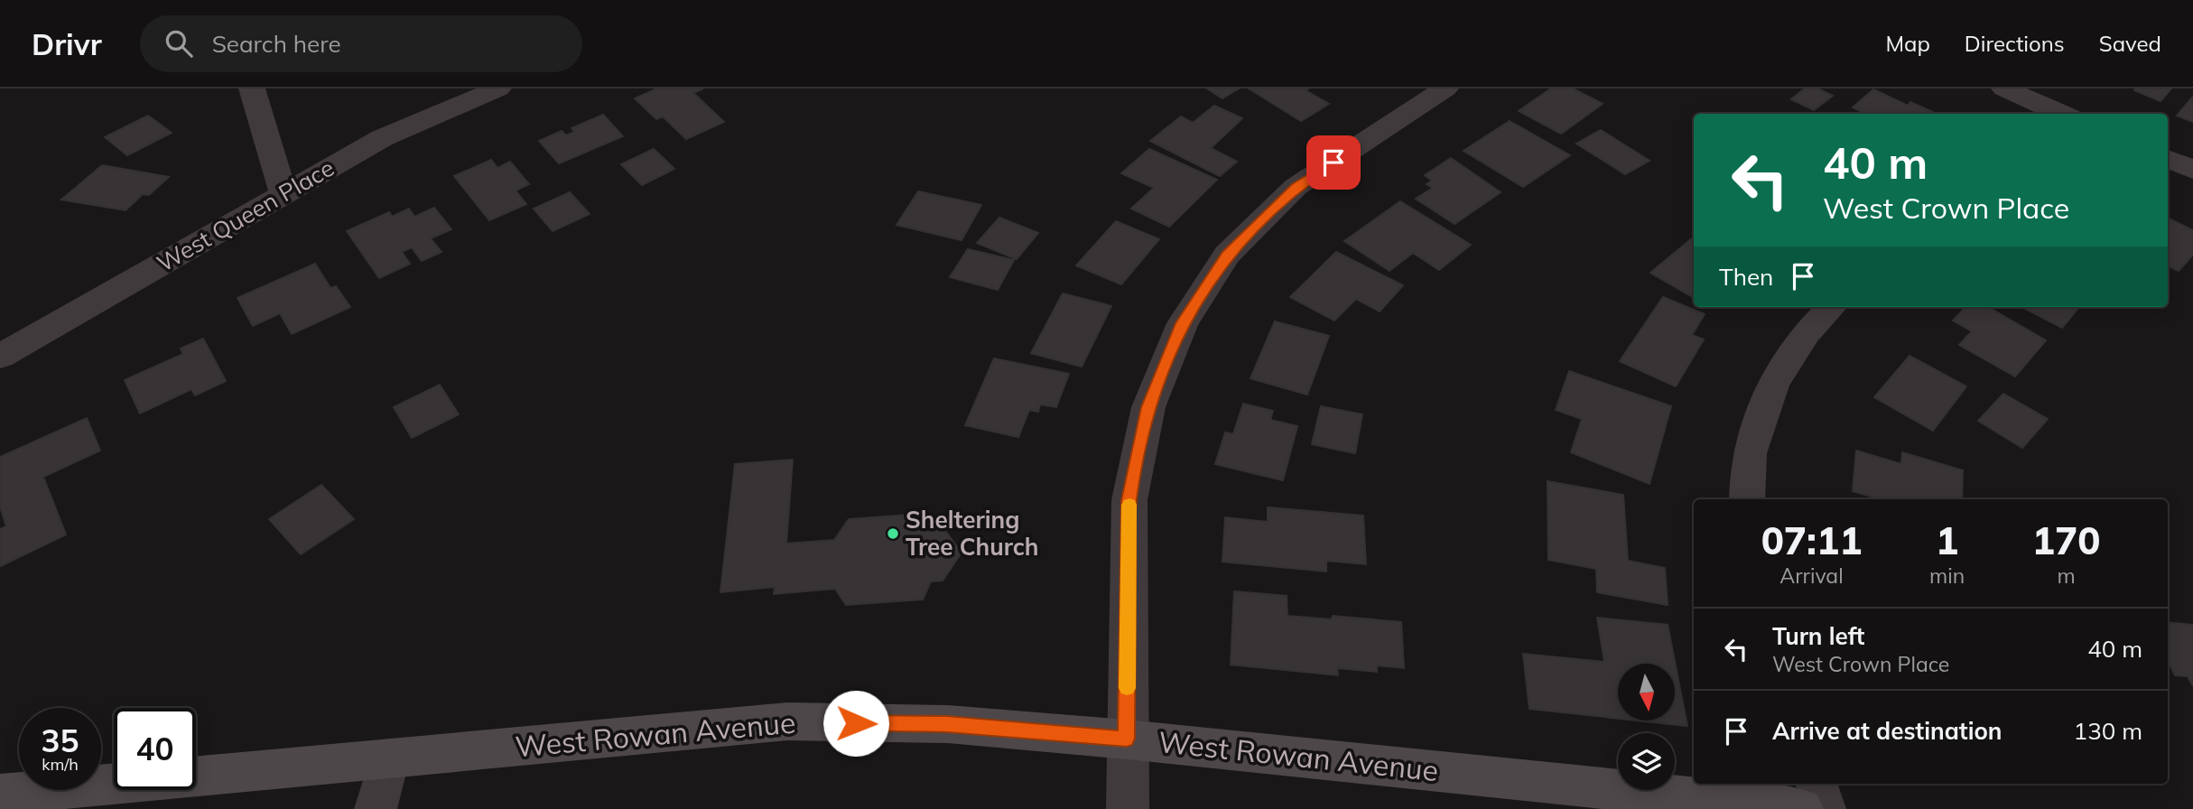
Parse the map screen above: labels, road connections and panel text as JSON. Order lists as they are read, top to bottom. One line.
{"streets":{"street":["West Queen Place","West Rowan Avenue"]},"places":["Sheltering Tree Church"],"north":"bottom","page":{"header":"Drivr","search":"Search here","nav":["Map","Directions","Saved"],"turn":["40 m","West Crown Place"],"then":"Then","eta":["07:11","Arrival","1","min","170","m"],"list":[{"name":"Turn left","note":"West Crown Place","value":"40 m"},{"name":"Arrive at destination","value":"130 m"}],"speed":"35 km/h","limit":"40"}}
